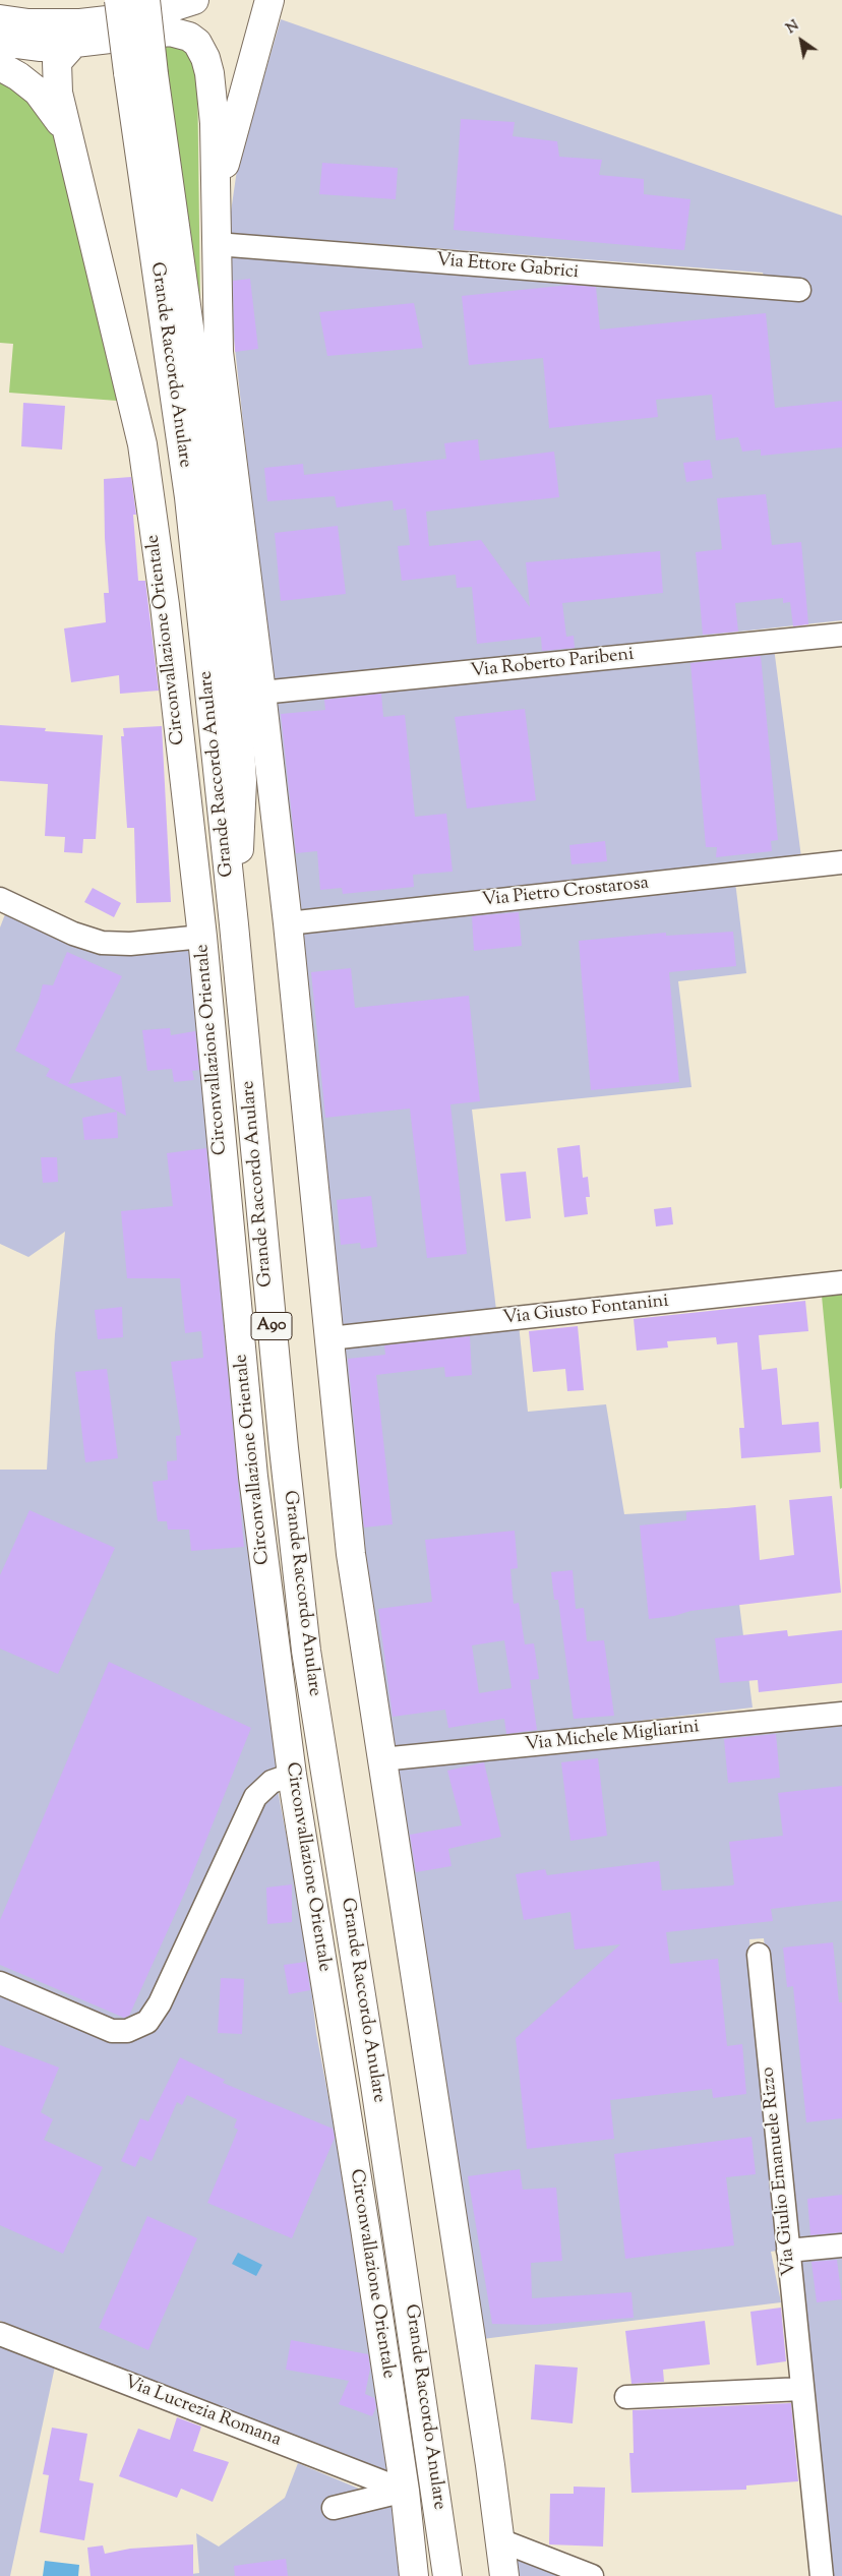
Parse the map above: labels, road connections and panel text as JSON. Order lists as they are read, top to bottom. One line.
{"streets":{"main road":["Grande Raccordo Anulare","Circonvallazione Orientale","A90"],"street":["Via Ettore Gabrici","Via Roberto Paribeni","Via Pietro Crostarosa","Via Giusto Fontanini","Via Michele Migliarini","Via Giulio Emanuele Rizzo","Via Lucrezia Romana"]},"crossings":[["Circonvallazione Orientale","Via Lucrezia Romana"]],"north":"top left"}
